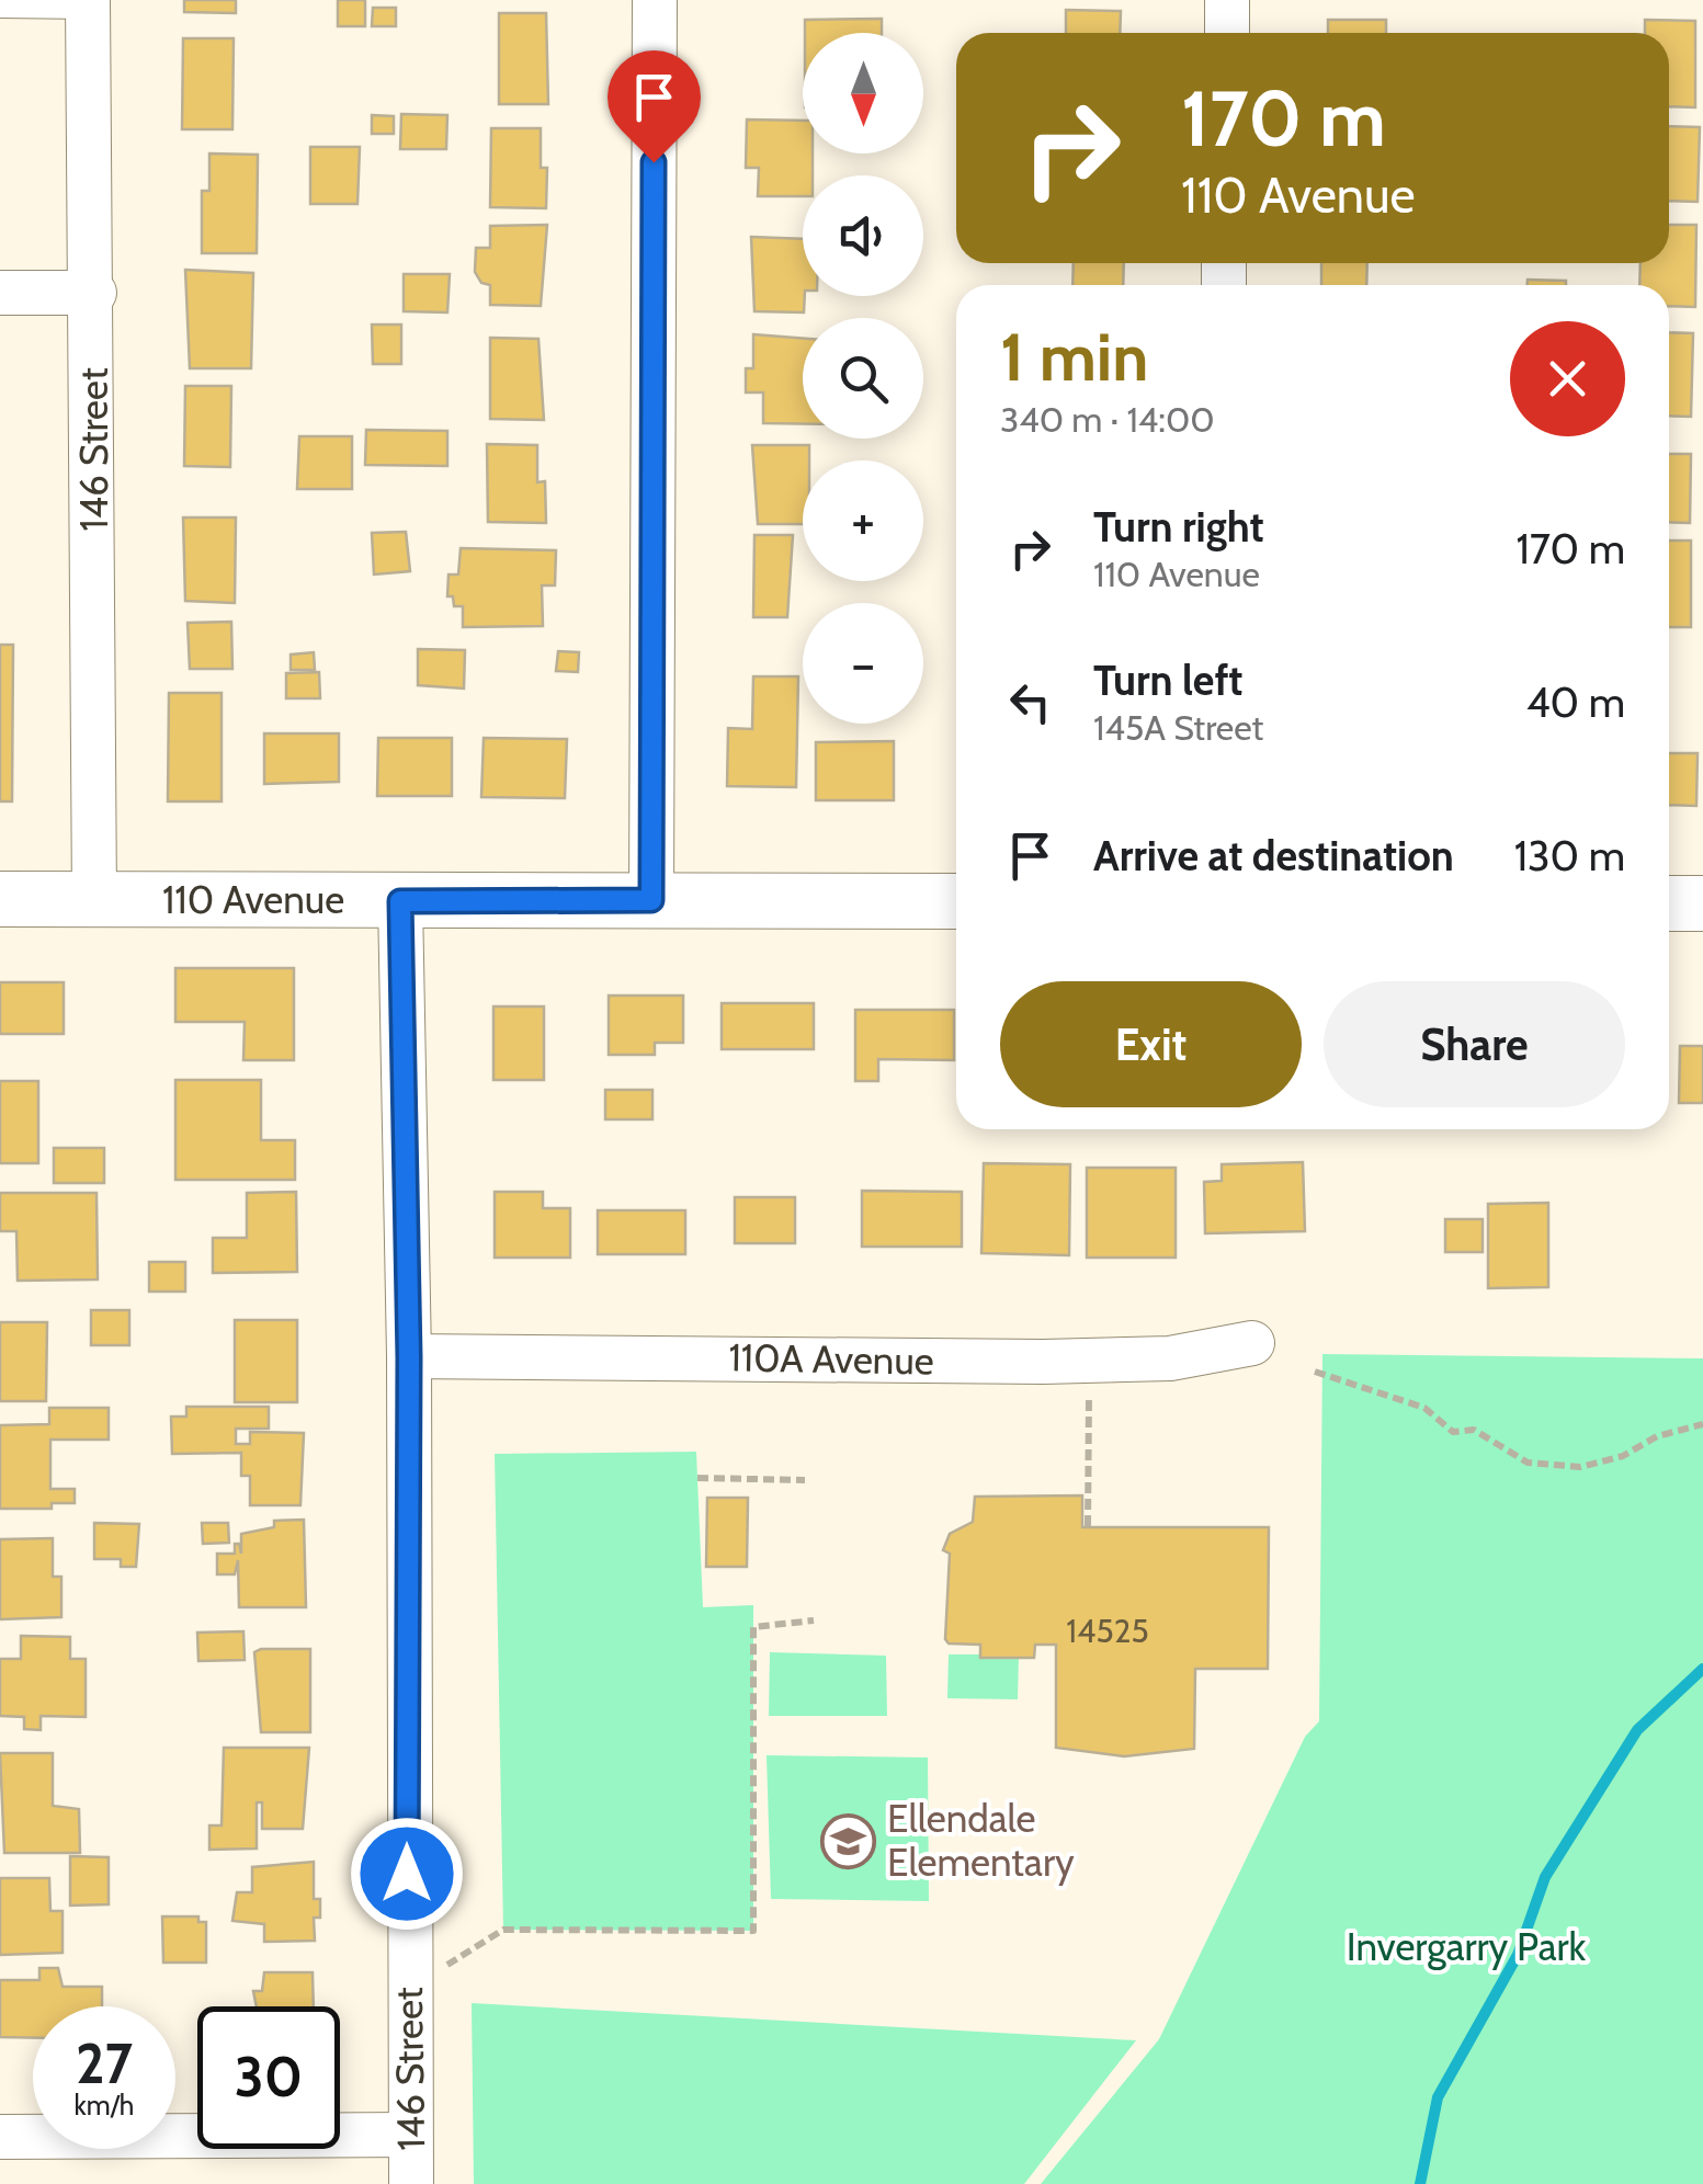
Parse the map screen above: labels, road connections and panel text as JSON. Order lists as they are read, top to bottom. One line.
{"streets":{"street":["146 Street","110 Avenue","110A Avenue"]},"crossings":[["146 Street","110 Avenue"],["146 Street","110A Avenue"]],"parks":["Invergarry Park"],"places":{"school or university":["Ellendale Elementary"]},"house_numbers":["14525"],"north":"bottom","page":{"map_buttons":["+","−"],"turn":["170 m","110 Avenue"],"heading":["1 min","340 m · 14:00"],"list":[{"name":"Turn right","note":"110 Avenue","value":"170 m"},{"name":"Turn left","note":"145A Street","value":"40 m"},{"name":"Arrive at destination","value":"130 m"}],"buttons":["Exit","Share"],"speed":"27 km/h","limit":"30"}}
